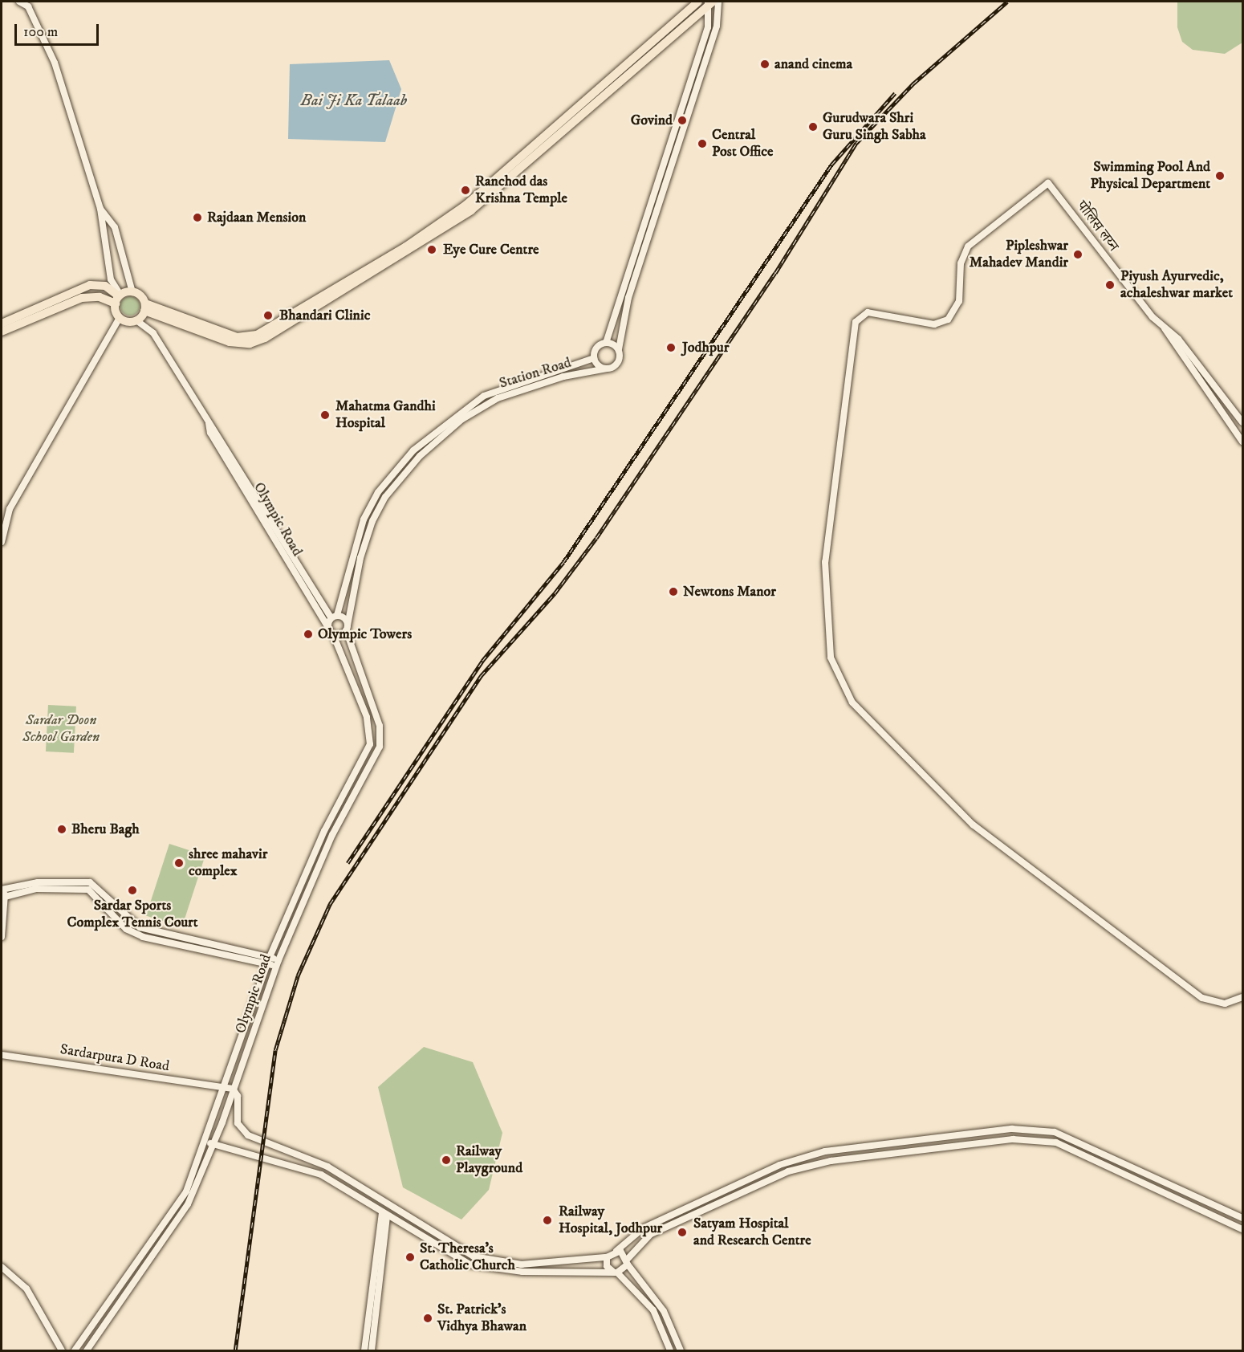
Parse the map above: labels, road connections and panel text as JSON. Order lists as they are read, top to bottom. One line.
{"streets":{"street":["पोलिस लय्न","Station Road","Olympic Road","Sardarpura D Road"]},"crossings":[["Station Road","Olympic Road"],["Olympic Road","Sardarpura D Road"]],"water":["Bai Ji Ka Talaab"],"parks":["Sardar Doon School Garden"],"places":["anand cinema","Govind","Gurudwara Shri Guru Singh Sabha","Central Post Office","Swimming Pool And Physical Department","Ranchod das Krishna Temple","Rajdaan Mension","Eye Cure Centre","Pipleshwar Mahadev Mandir","Piyush Ayurvedic, achaleshwar market","Bhandari Clinic","Jodhpur","Mahatma Gandhi Hospital","Newtons Manor","Olympic Towers","Bheru Bagh","shree mahavir complex","Sardar Sports Complex Tennis Court","Railway Playground","Railway Hospital, Jodhpur","Satyam Hospital and Research Centre","St. Theresa's Catholic Church","St. Patrick's Vidhya Bhawan"],"scale_bar":"100 m"}
